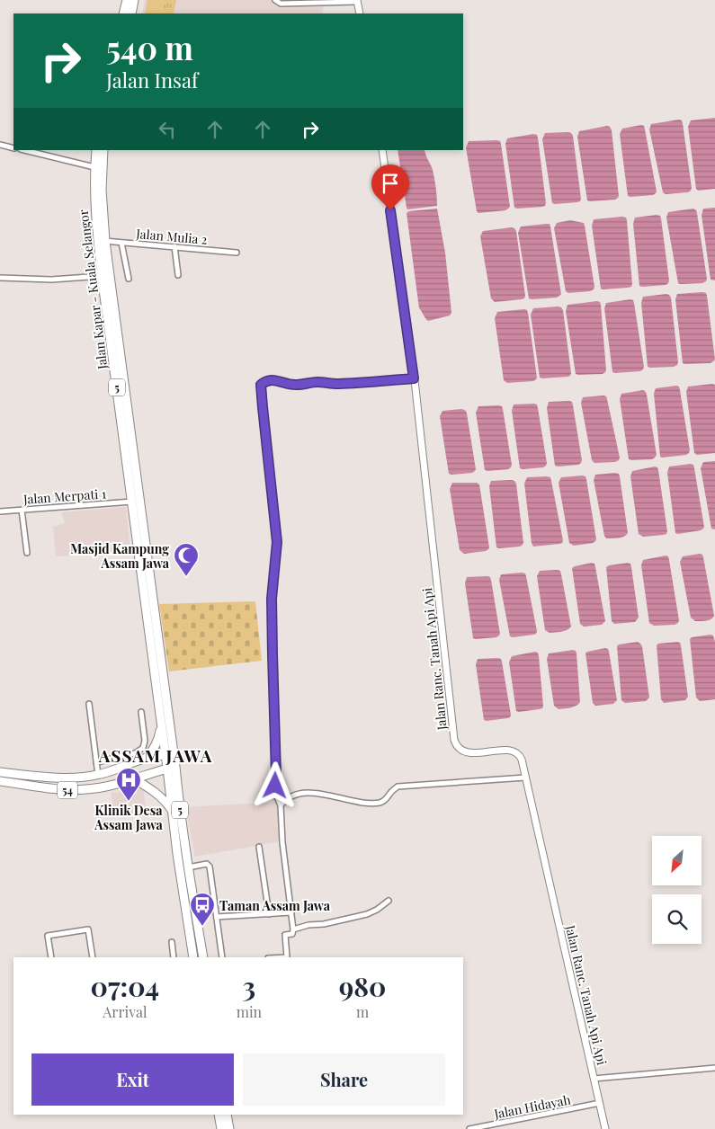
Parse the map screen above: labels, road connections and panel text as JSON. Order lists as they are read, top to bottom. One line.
{"streets":{"highway":["Jalan Kapar - Kuala Selangor","5","54"],"street":["Jalan Mulia 2","Jalan Merpati 1","Jalan Ranc. Tanah Api Api","Jalan Hidayah"]},"crossings":[["Jalan Mulia 2","Jalan Kapar - Kuala Selangor"],["Jalan Kapar - Kuala Selangor","5"],["Jalan Kapar - Kuala Selangor","Jalan Merpati 1"],["Jalan Kapar - Kuala Selangor","54"],["5","54"],["Jalan Ranc. Tanah Api Api","Jalan Hidayah"]],"districts":["ASSAM JAWA"],"places":{"mosque":["Masjid Kampung Assam Jawa"],"hospital":["Klinik Desa Assam Jawa"],"bus stop":["Taman Assam Jawa"]},"north":"bottom left","page":{"turn":["540 m","Jalan Insaf"],"eta":["07:04","Arrival","3","min","980","m"],"buttons":["Exit","Share"]}}
